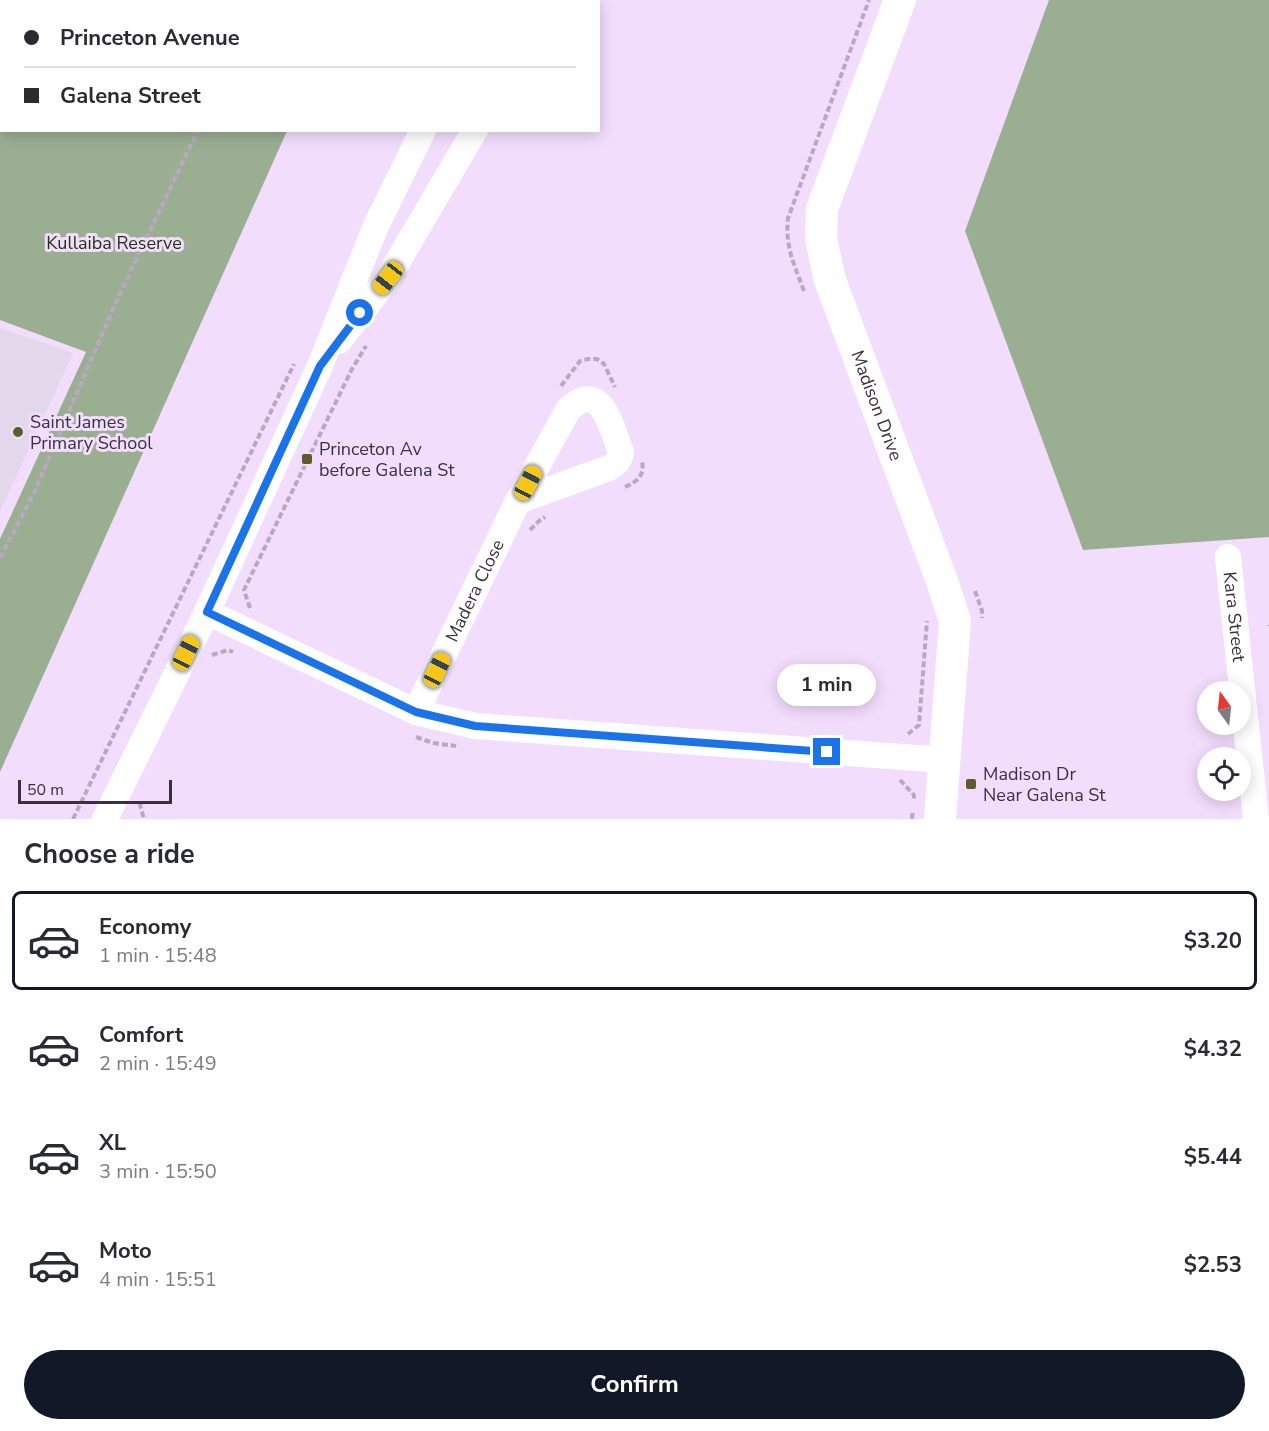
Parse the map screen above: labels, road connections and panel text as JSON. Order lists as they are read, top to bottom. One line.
{"streets":{"main road":["Madison Drive"],"street":["Madera Close","Kara Street"]},"parks":["Kullaiba Reserve"],"places":{"other":["Saint James Primary School"],"transit":["Princeton Av before Galena St","Madison Dr Near Galena St"]},"scale_bar":"50 m","north":"top","page":{"banner":["Princeton Avenue","Galena Street"],"bubble":"1 min","scale":"50 m","heading":"Choose a ride","list":[{"name":"Economy","note":"1 min · 15:48","value":"$3.20"},{"name":"Comfort","note":"2 min · 15:49","value":"$4.32"},{"name":"XL","note":"3 min · 15:50","value":"$5.44"},{"name":"Moto","note":"4 min · 15:51","value":"$2.53"}],"buttons":"Confirm"}}
